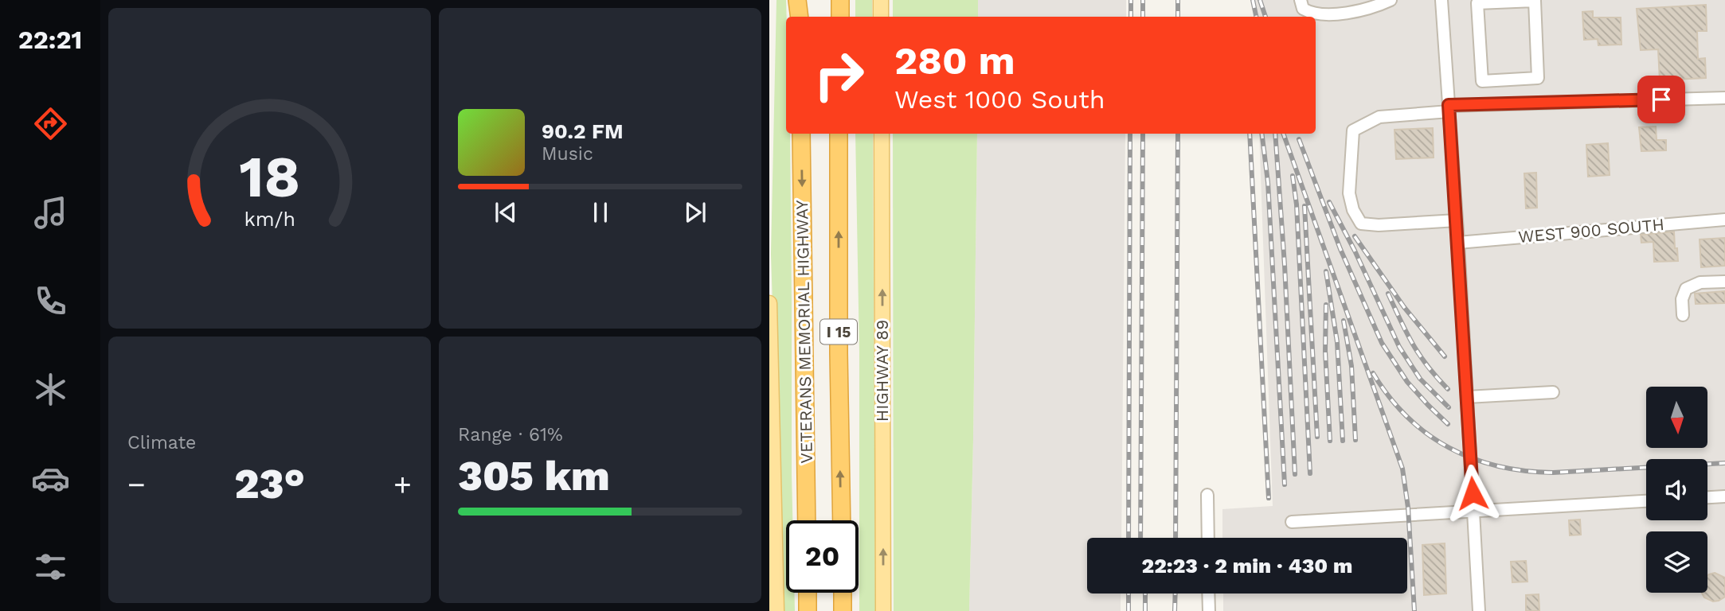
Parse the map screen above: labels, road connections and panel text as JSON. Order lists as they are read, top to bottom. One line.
{"streets":{"highway":["VETERANS MEMORIAL HIGHWAY","I 15"],"main road":["HIGHWAY 89"],"lane":["WEST 900 SOUTH"]},"north":"bottom","page":{"tabs":"22:21","turn":["280 m","West 1000 South"],"song":["90.2 FM","Music"],"tile":["Climate",["Range · 61%","305 km"]],"heat":["−","23°","+"],"limit":"20","trip":"22:23 · 2 min · 430 m","gauge":["18","km/h"]}}
